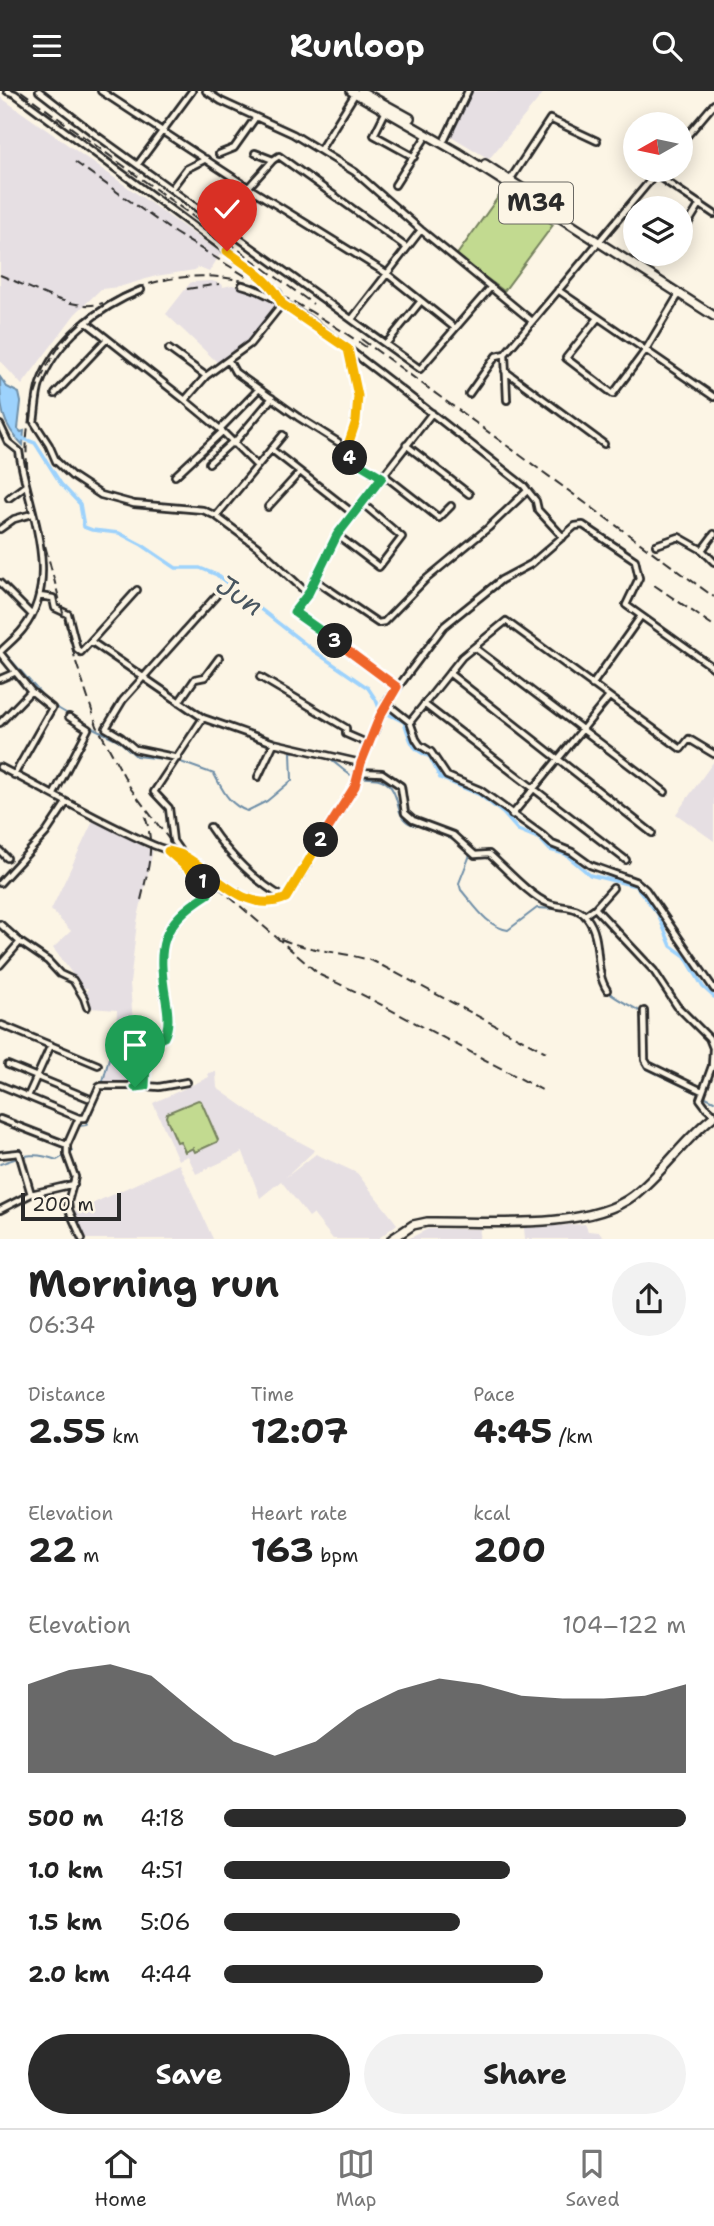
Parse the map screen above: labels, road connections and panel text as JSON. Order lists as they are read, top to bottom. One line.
{"streets":{"main road":["M34"]},"water":["Jun"],"scale_bar":"200 m","north":"left","page":{"header":"Runloop","pins":["4","3","2","1"],"scale":"200 m","heading":["Morning run","06:34"],"stats":[["Distance","2.55 km"],["Time","12:07"],["Pace","4:45 /km"],["Elevation","22 m"],["Heart rate","163 bpm"],["kcal","200"]],"chart":["Elevation","104–122 m"],"list":[{"name":"500 m","note":"4:18"},{"name":"1.0 km","note":"4:51"},{"name":"1.5 km","note":"5:06"},{"name":"2.0 km","note":"4:44"}],"buttons":["Save","Share"],"tabs":["Home","Map","Saved"]}}
